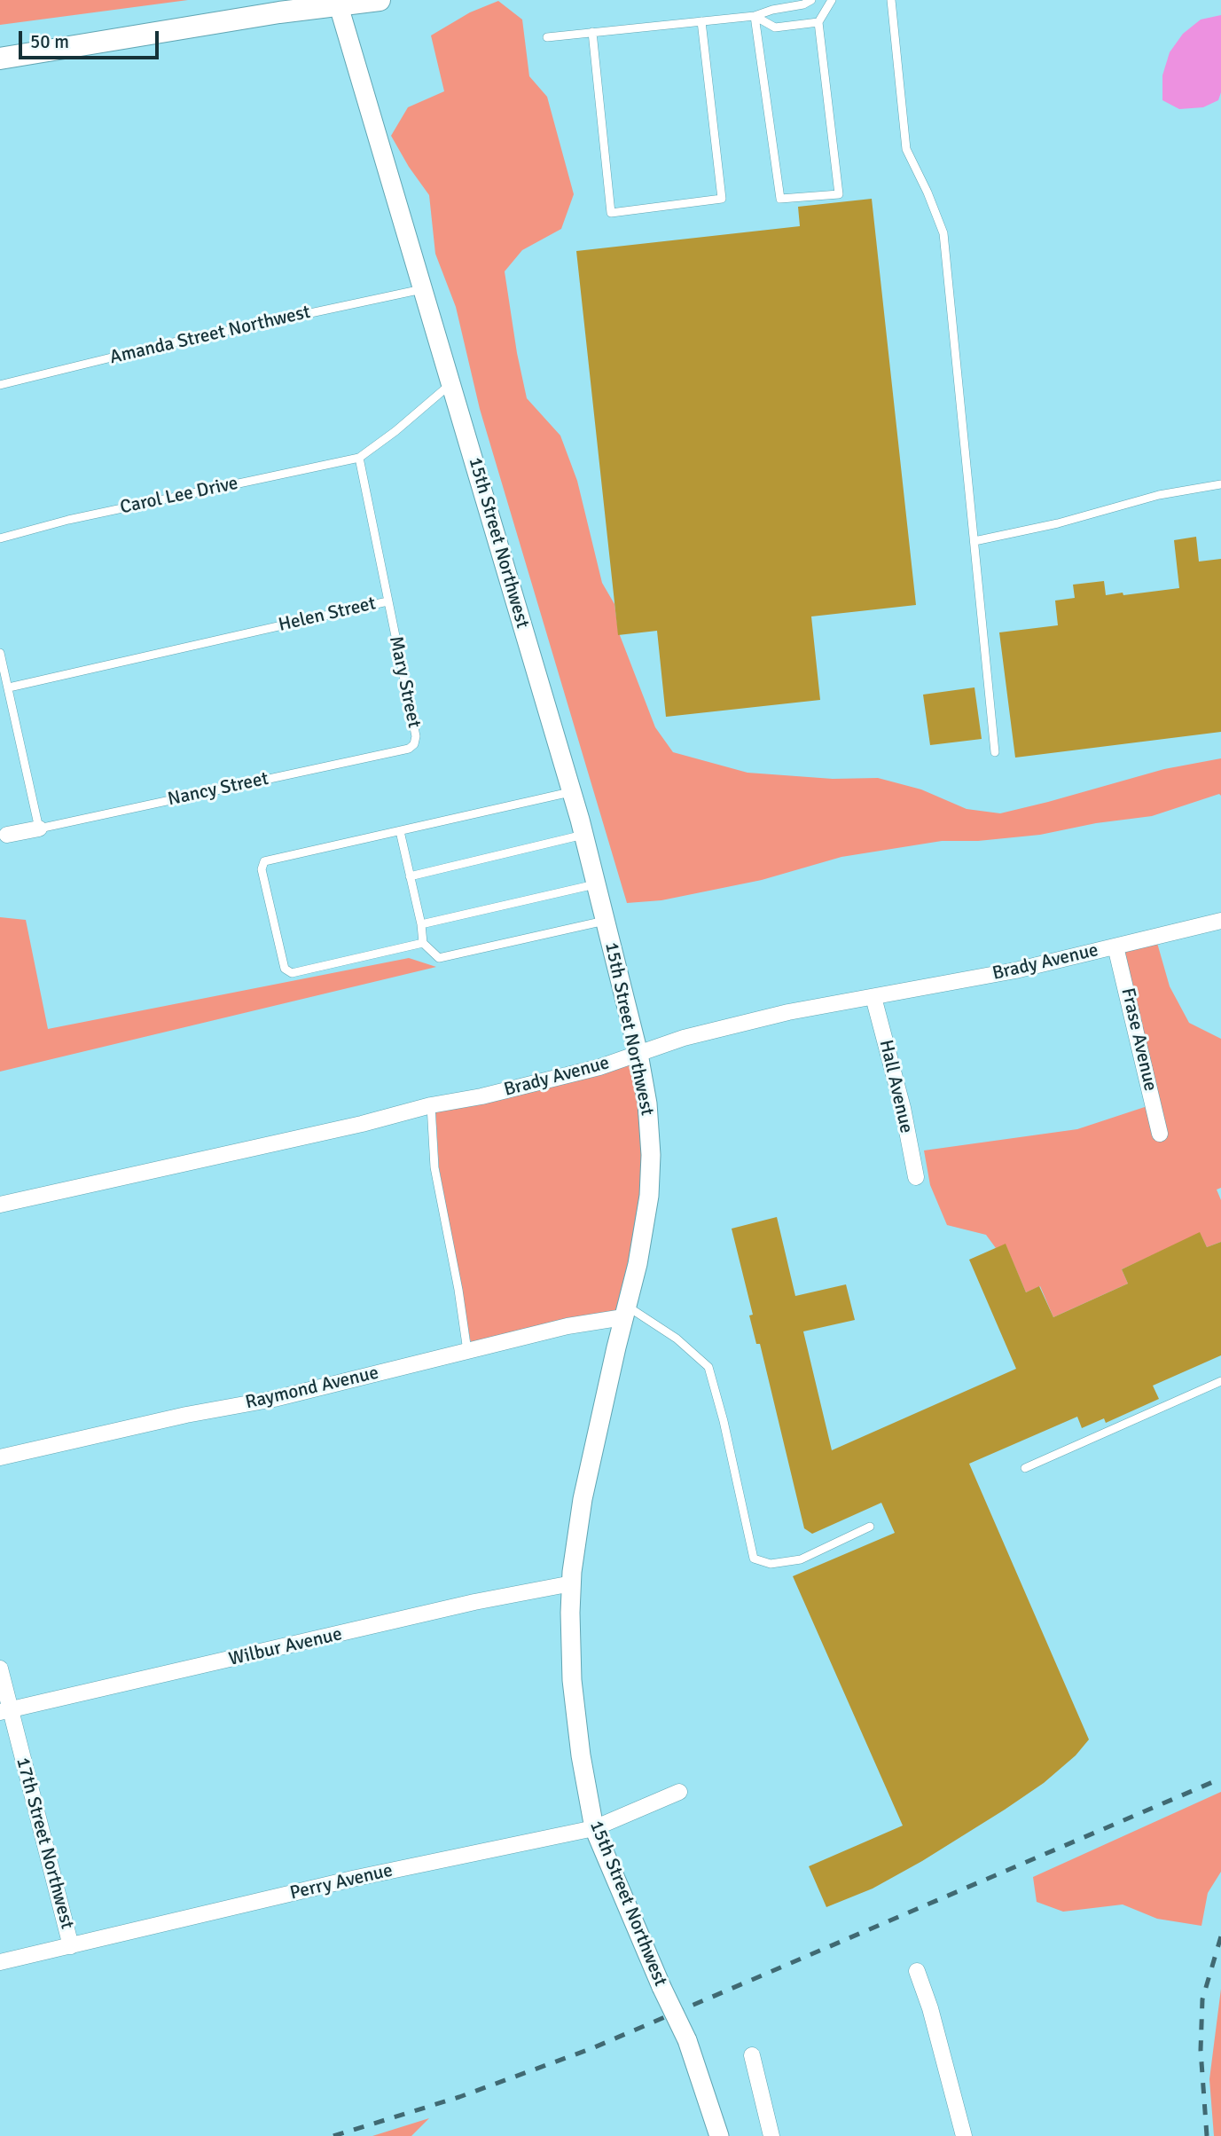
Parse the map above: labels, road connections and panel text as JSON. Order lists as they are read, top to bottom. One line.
{"streets":{"street":["15th Street Northwest","Brady Avenue","Frase Avenue","Hall Avenue","Raymond Avenue","Wilbur Avenue","17th Street Northwest","Perry Avenue"],"lane":["Amanda Street Northwest","Carol Lee Drive","Helen Street","Mary Street","Nancy Street"]},"crossings":[["Amanda Street Northwest","15th Street Northwest"],["Carol Lee Drive","Helen Street"],["15th Street Northwest","Brady Avenue"],["15th Street Northwest","Raymond Avenue"],["15th Street Northwest","Wilbur Avenue"],["15th Street Northwest","Perry Avenue"],["Helen Street","Mary Street"],["Mary Street","Nancy Street"],["Brady Avenue","Frase Avenue"],["Brady Avenue","Hall Avenue"],["Wilbur Avenue","17th Street Northwest"],["17th Street Northwest","Perry Avenue"]],"scale_bar":"50 m"}
